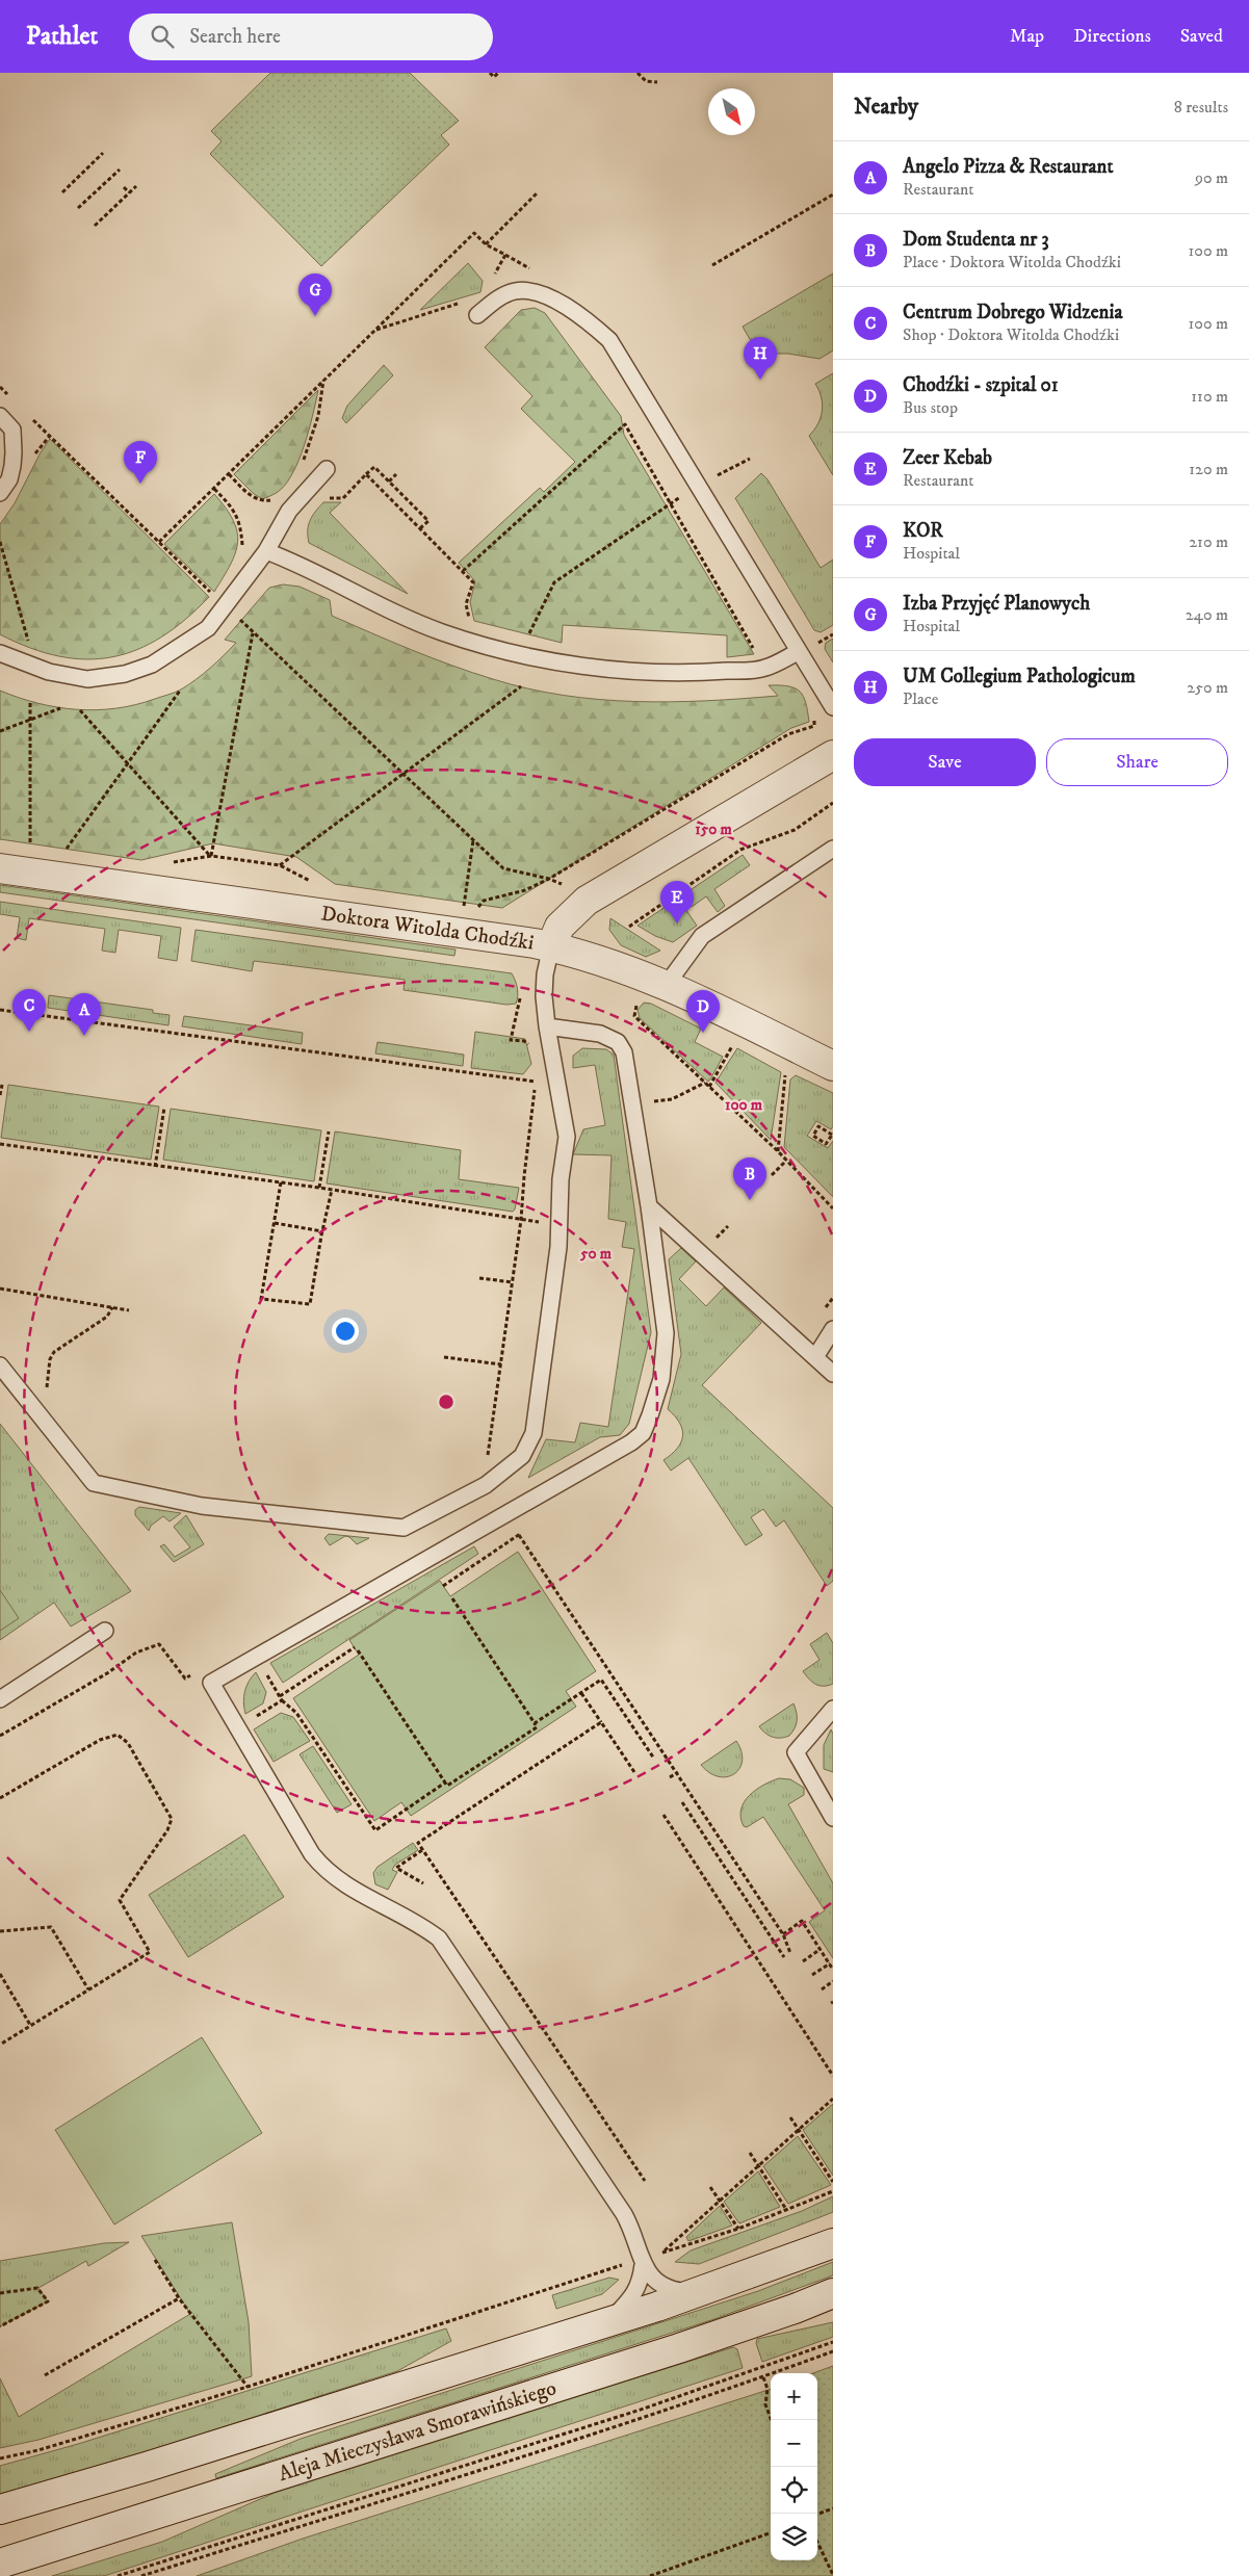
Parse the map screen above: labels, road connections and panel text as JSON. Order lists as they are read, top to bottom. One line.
{"streets":{"main road":["Doktora Witolda Chodźki","Aleja Mieczysława Smorawińskiego"]},"north":"bottom right","page":{"header":"Pathlet","search":"Search here","nav":["Map","Directions","Saved"],"heading":["Nearby","8 results"],"list":[{"mark":"A","name":"Angelo Pizza & Restaurant","note":"Restaurant","value":"90 m"},{"mark":"B","name":"Dom Studenta nr 3","note":"Place · Doktora Witolda Chodźki","value":"100 m"},{"mark":"C","name":"Centrum Dobrego Widzenia","note":"Shop · Doktora Witolda Chodźki","value":"100 m"},{"mark":"D","name":"Chodźki - szpital 01","note":"Bus stop","value":"110 m"},{"mark":"E","name":"Zeer Kebab","note":"Restaurant","value":"120 m"},{"mark":"F","name":"KOR","note":"Hospital","value":"210 m"},{"mark":"G","name":"Izba Przyjęć Planowych","note":"Hospital","value":"240 m"},{"mark":"H","name":"UM Collegium Pathologicum","note":"Place","value":"250 m"}],"pins":["G","H","F","E","C","D","A","B"],"buttons":["Save","Share"],"map_buttons":["+","−"]},"rings":["150 m","100 m","50 m"]}
